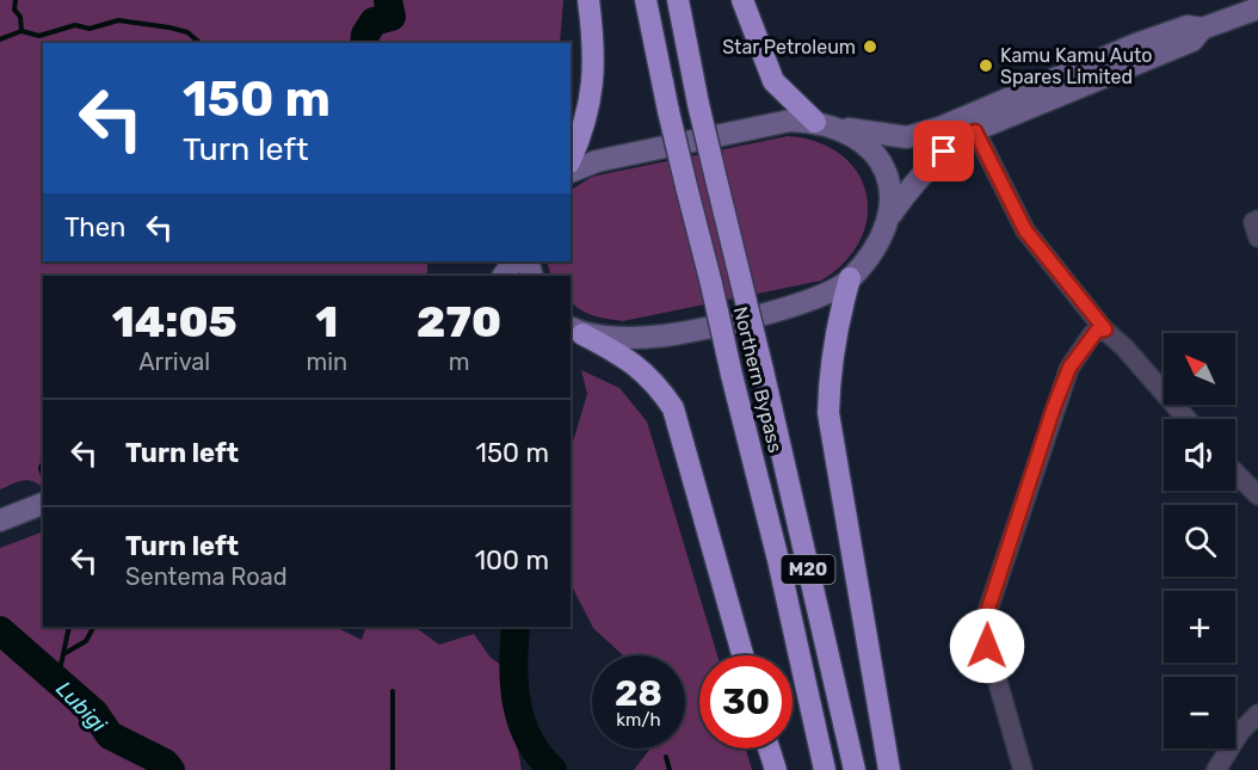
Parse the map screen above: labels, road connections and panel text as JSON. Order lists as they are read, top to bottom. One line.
{"streets":{"highway":["Northern Bypass","M20"]},"water":["Lubigi"],"places":["Star Petroleum","Kamu Kamu Auto Spares Limited"],"north":"top left","page":{"turn":["150 m","Turn left"],"then":"Then","eta":["14:05","Arrival","1","min","270","m"],"map_buttons":["+","−"],"list":[{"name":"Turn left","value":"150 m"},{"name":"Turn left","note":"Sentema Road","value":"100 m"}],"speed":"28 km/h","limit":"30"}}
